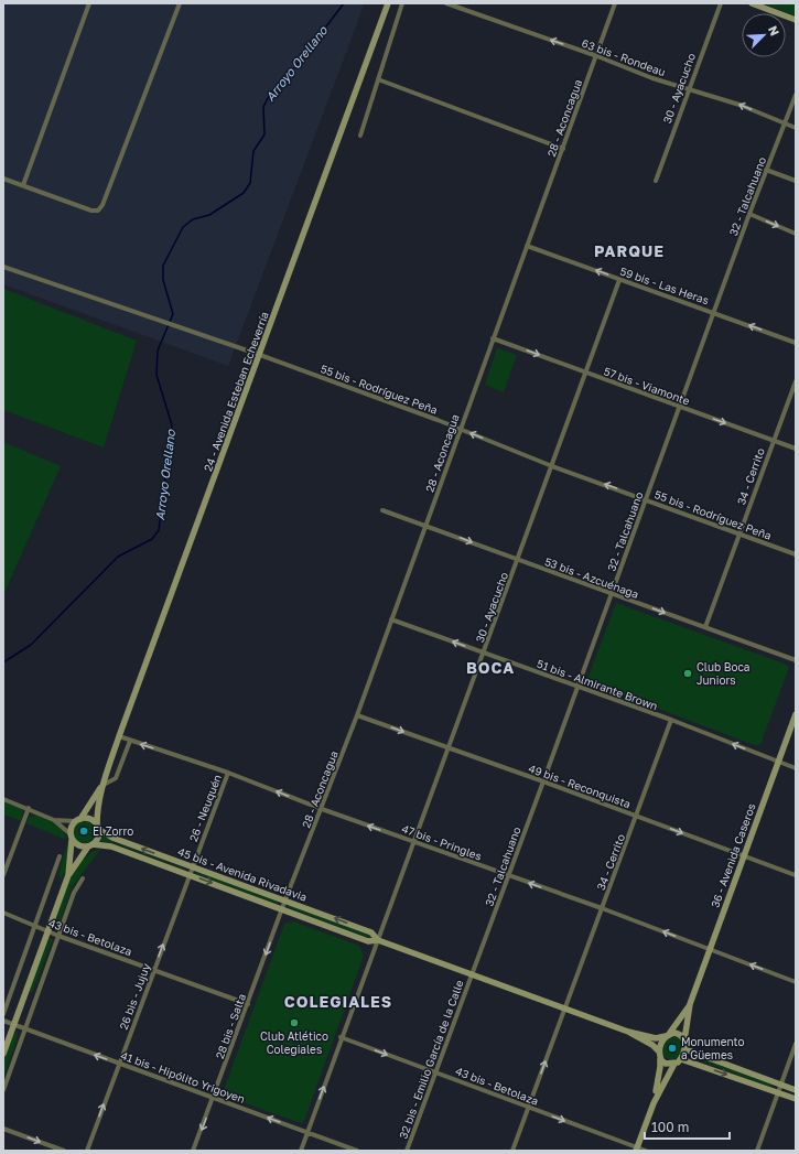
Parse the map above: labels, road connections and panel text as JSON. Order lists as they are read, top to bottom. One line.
{"streets":{"main road":["24 - Avenida Esteban Echeverría","36 - Avenida Caseros","45 bis - Avenida Rivadavia"],"street":["63 bis - Rondeau","30 - Ayacucho","28 - Aconcagua","32 - Talcahuano","59 bis - Las Heras","57 bis - Viamonte","55 bis - Rodríguez Peña","34 - Cerrito","53 bis - Azcuénaga","51 bis - Almirante Brown","49 bis - Reconquista","26 - Neuquén","47 bis - Pringles","43 bis - Betolaza","26 bis - Jujuy","28 bis - Salta","32 bis - Emilio García de la Calle","41 bis - Hipólito Yrigoyen"]},"crossings":[["63 bis - Rondeau","30 - Ayacucho"],["63 bis - Rondeau","28 - Aconcagua"],["63 bis - Rondeau","32 - Talcahuano"],["30 - Ayacucho","59 bis - Las Heras"],["30 - Ayacucho","57 bis - Viamonte"],["30 - Ayacucho","55 bis - Rodríguez Peña"],["30 - Ayacucho","53 bis - Azcuénaga"],["30 - Ayacucho","51 bis - Almirante Brown"],["30 - Ayacucho","49 bis - Reconquista"],["30 - Ayacucho","47 bis - Pringles"],["30 - Ayacucho","45 bis - Avenida Rivadavia"],["30 - Ayacucho","43 bis - Betolaza"],["30 - Ayacucho","41 bis - Hipólito Yrigoyen"],["28 - Aconcagua","59 bis - Las Heras"],["28 - Aconcagua","57 bis - Viamonte"],["28 - Aconcagua","55 bis - Rodríguez Peña"],["28 - Aconcagua","53 bis - Azcuénaga"],["28 - Aconcagua","51 bis - Almirante Brown"],["28 - Aconcagua","49 bis - Reconquista"],["28 - Aconcagua","47 bis - Pringles"],["28 - Aconcagua","45 bis - Avenida Rivadavia"],["28 - Aconcagua","28 bis - Salta"],["32 - Talcahuano","59 bis - Las Heras"],["32 - Talcahuano","57 bis - Viamonte"],["32 - Talcahuano","55 bis - Rodríguez Peña"],["32 - Talcahuano","53 bis - Azcuénaga"],["32 - Talcahuano","51 bis - Almirante Brown"],["32 - Talcahuano","49 bis - Reconquista"],["32 - Talcahuano","47 bis - Pringles"],["32 - Talcahuano","45 bis - Avenida Rivadavia"],["32 - Talcahuano","32 bis - Emilio García de la Calle"],["57 bis - Viamonte","34 - Cerrito"],["55 bis - Rodríguez Peña","24 - Avenida Esteban Echeverría"],["55 bis - Rodríguez Peña","34 - Cerrito"],["24 - Avenida Esteban Echeverría","47 bis - Pringles"],["24 - Avenida Esteban Echeverría","45 bis - Avenida Rivadavia"],["34 - Cerrito","53 bis - Azcuénaga"],["34 - Cerrito","51 bis - Almirante Brown"],["34 - Cerrito","49 bis - Reconquista"],["34 - Cerrito","47 bis - Pringles"],["34 - Cerrito","45 bis - Avenida Rivadavia"],["34 - Cerrito","43 bis - Betolaza"],["51 bis - Almirante Brown","36 - Avenida Caseros"],["49 bis - Reconquista","36 - Avenida Caseros"],["26 - Neuquén","47 bis - Pringles"],["26 - Neuquén","45 bis - Avenida Rivadavia"],["26 - Neuquén","26 bis - Jujuy"],["47 bis - Pringles","36 - Avenida Caseros"],["36 - Avenida Caseros","45 bis - Avenida Rivadavia"],["45 bis - Avenida Rivadavia","26 bis - Jujuy"],["45 bis - Avenida Rivadavia","28 bis - Salta"],["45 bis - Avenida Rivadavia","32 bis - Emilio García de la Calle"],["43 bis - Betolaza","26 bis - Jujuy"],["43 bis - Betolaza","28 bis - Salta"],["43 bis - Betolaza","32 bis - Emilio García de la Calle"],["26 bis - Jujuy","41 bis - Hipólito Yrigoyen"],["28 bis - Salta","41 bis - Hipólito Yrigoyen"]],"one_way":["63 bis - Rondeau","59 bis - Las Heras","57 bis - Viamonte","53 bis - Azcuénaga","51 bis - Almirante Brown","49 bis - Reconquista","47 bis - Pringles","43 bis - Betolaza","26 bis - Jujuy","28 bis - Salta","41 bis - Hipólito Yrigoyen"],"districts":["PARQUE","BOCA","COLEGIALES"],"water":["Arroyo Orellano"],"places":["Club Boca Juniors","El Zorro","Club Atlético Colegiales","Monumento a Güemes"],"scale_bar":"100 m","north":"top right"}
